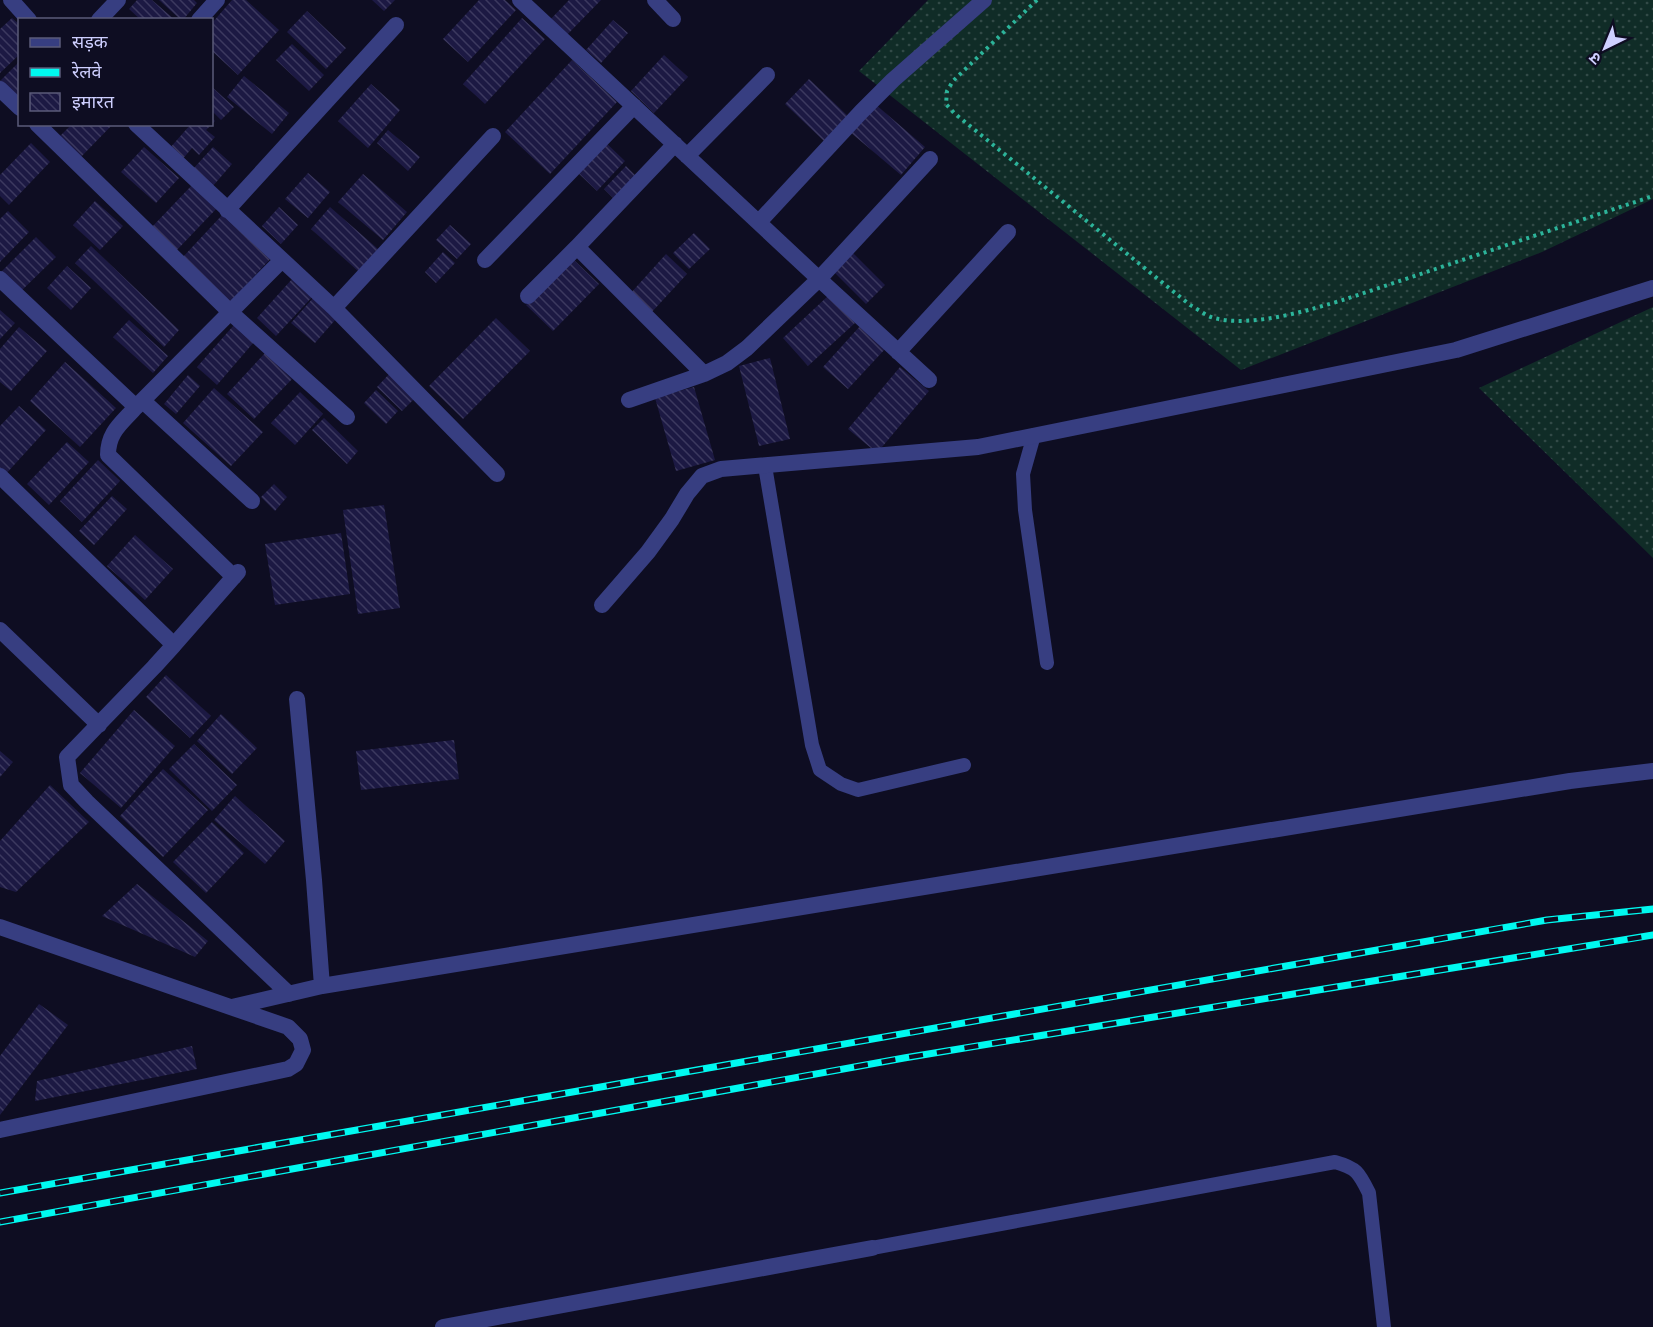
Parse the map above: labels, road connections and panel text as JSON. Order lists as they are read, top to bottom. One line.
{"legend":["सड़क","रेलवे","इमारत"],"north":"bottom left"}
